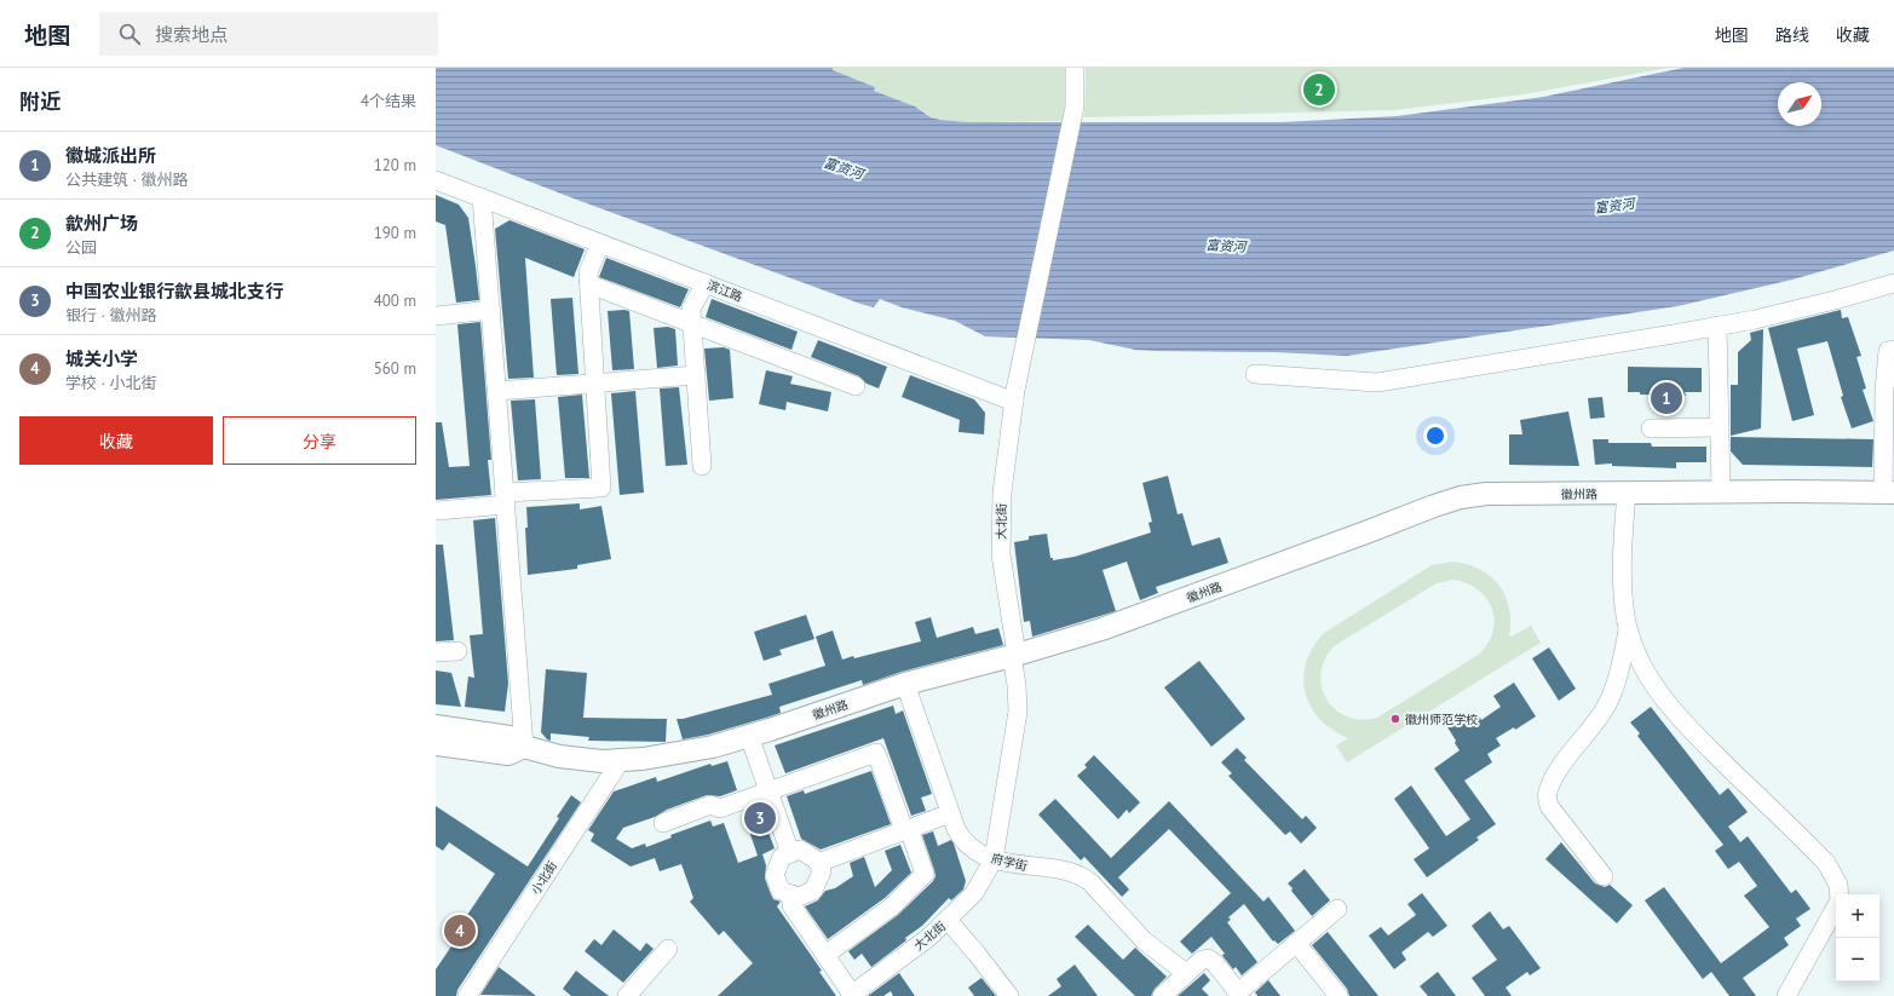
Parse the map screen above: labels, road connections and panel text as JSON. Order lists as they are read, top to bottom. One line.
{"streets":{"main road":["徽州路"],"street":["滨江路","大北街","府学街","小北街"]},"crossings":[["滨江路","大北街"],["徽州路","大北街"],["徽州路","府学街"],["徽州路","小北街"],["大北街","府学街"]],"water":["富资河"],"places":["徽州师范学校"],"north":"top right","page":{"header":"地图","search":"搜索地点","nav":["地图","路线","收藏"],"heading":["附近","4个结果"],"pins":["2","1","3","4"],"list":[{"mark":"1","name":"徽城派出所","note":"公共建筑 · 徽州路","value":"120 m"},{"mark":"2","name":"歙州广场","note":"公园","value":"190 m"},{"mark":"3","name":"中国农业银行歙县城北支行","note":"银行 · 徽州路","value":"400 m"},{"mark":"4","name":"城关小学","note":"学校 · 小北街","value":"560 m"}],"buttons":["收藏","分享"],"map_buttons":["+","−"]}}
